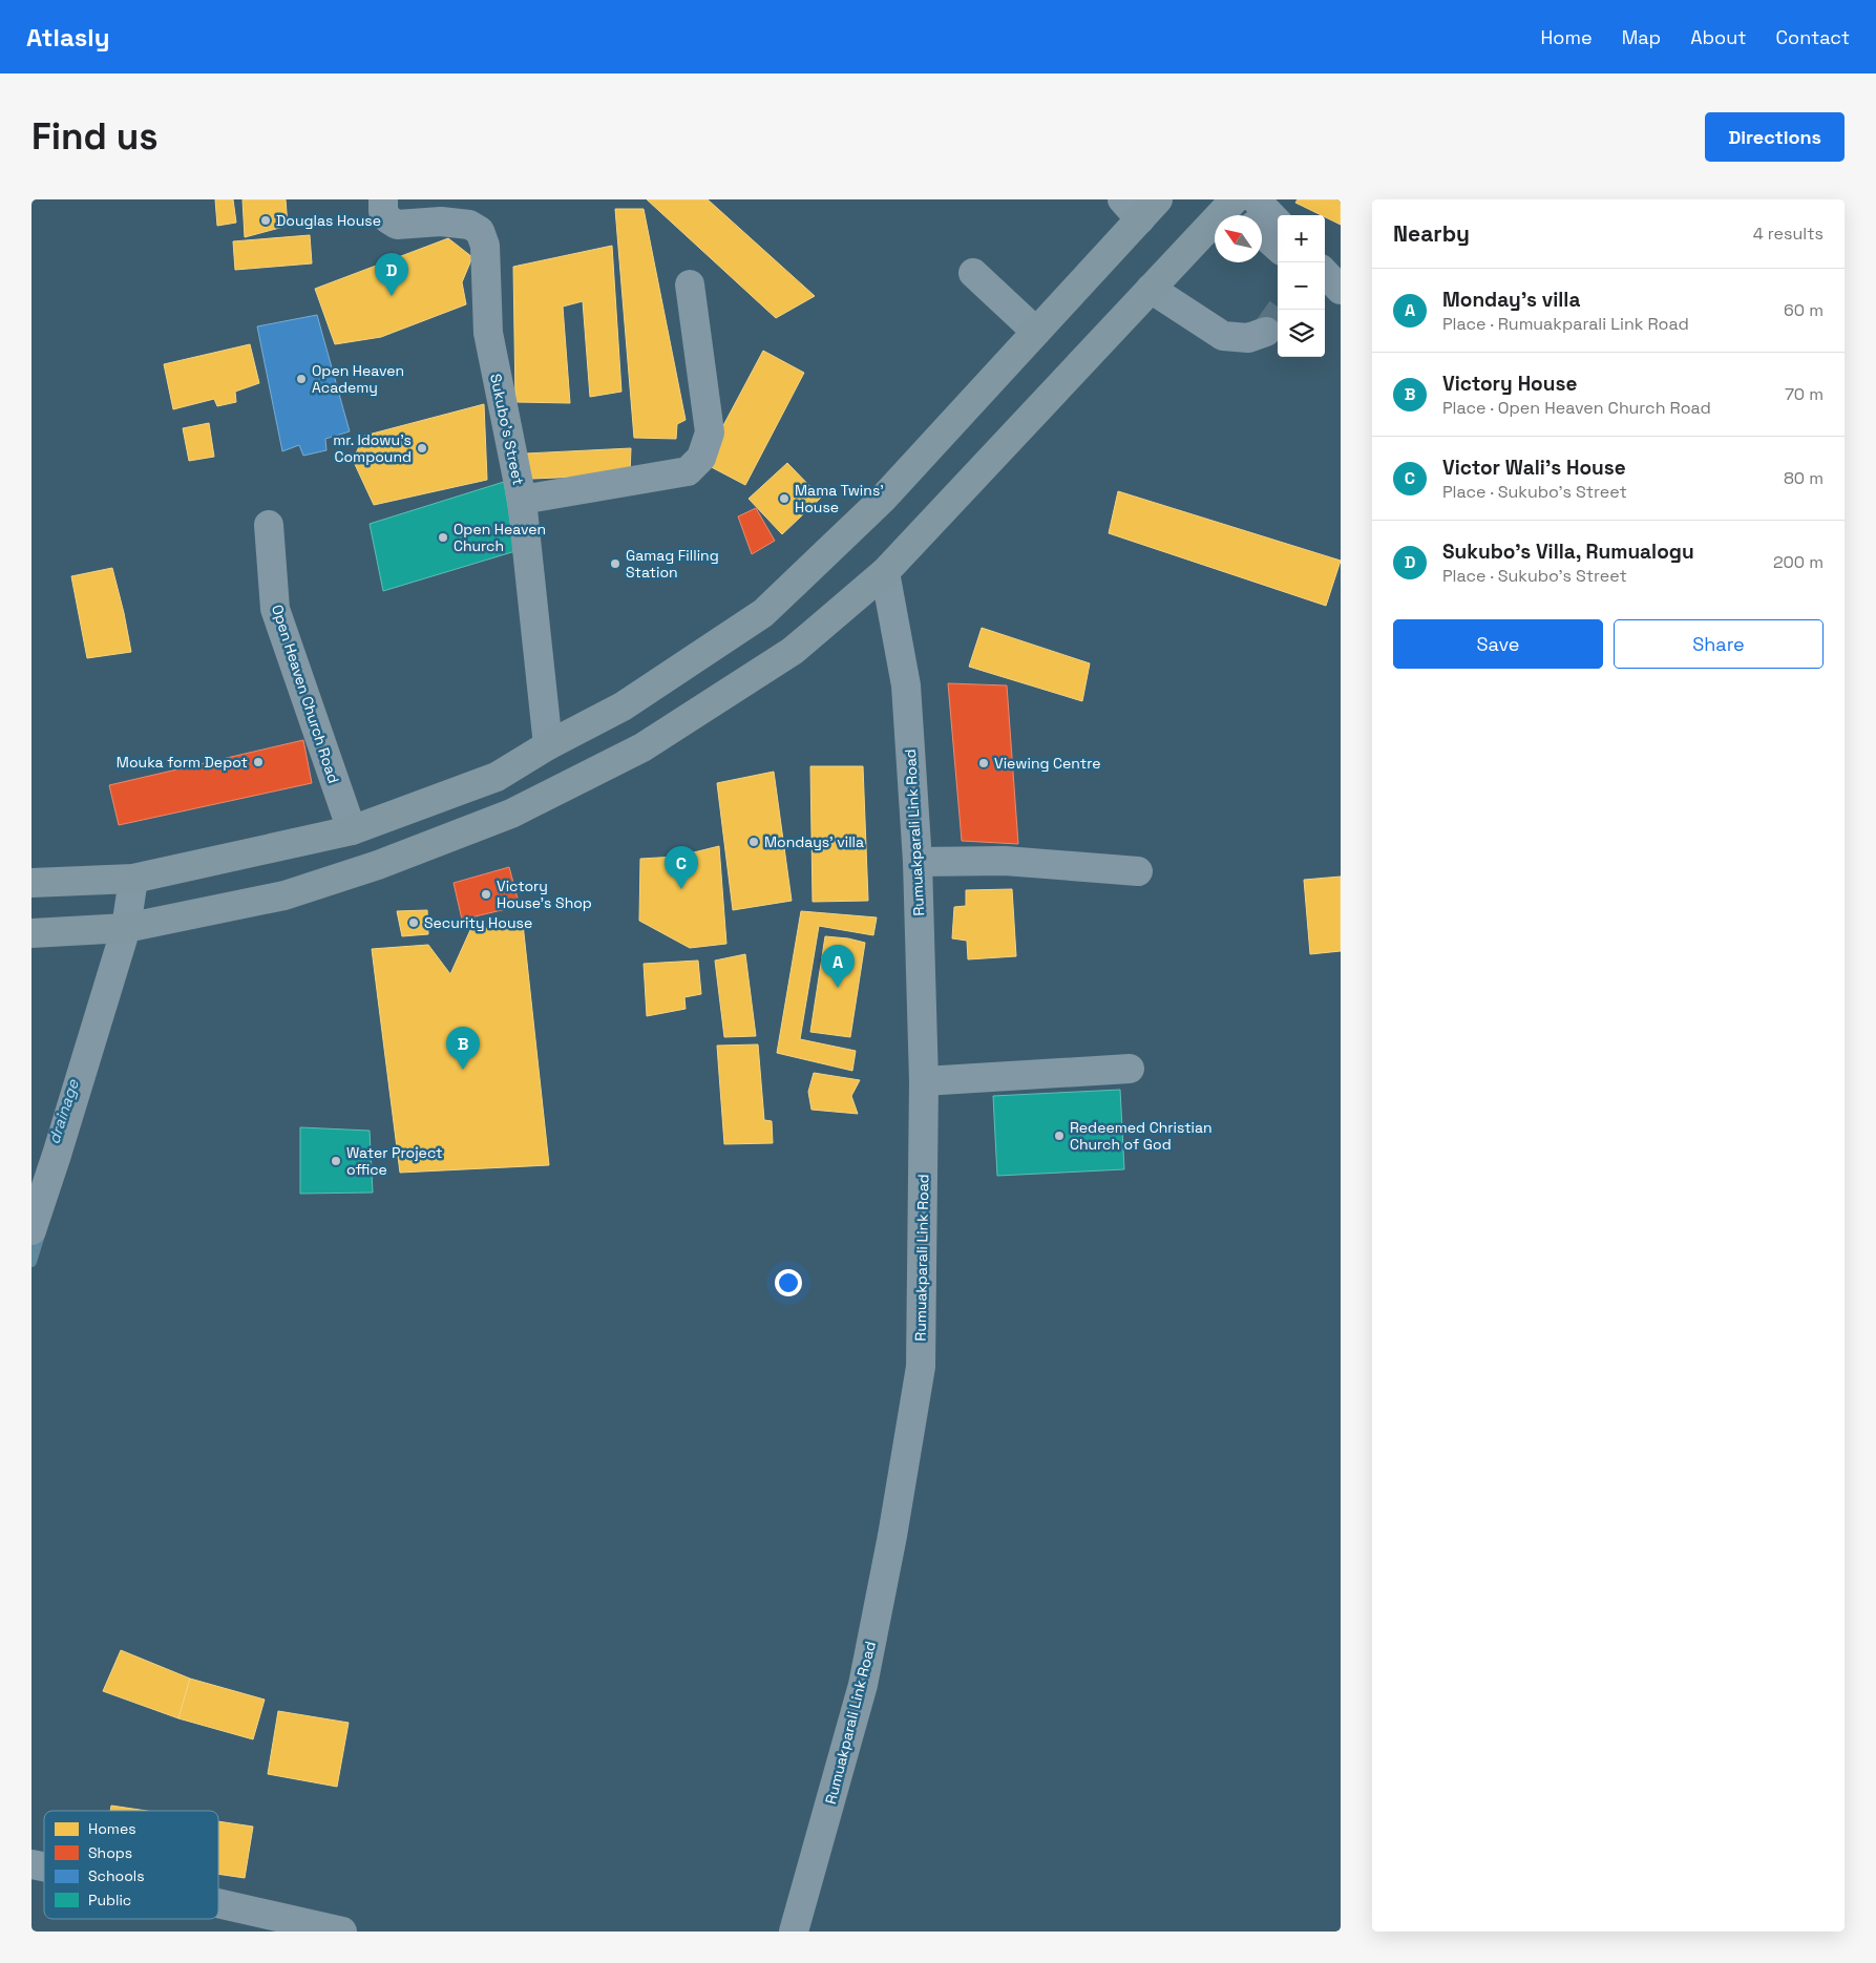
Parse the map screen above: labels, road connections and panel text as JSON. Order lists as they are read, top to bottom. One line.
{"streets":{"street":["Sukubo's Street","Open Heaven Church Road","Rumuakparali Link Road"]},"water":["drainage"],"places":["Douglas House","Open Heaven Academy","mr. Idowu's Compound","Mama Twins' House","Open Heaven Church","Gamag Filling Station","Mouka form Depot","Viewing Centre","Mondays' villa","Victory House's Shop","Security House","Redeemed Christian Church of God","Water Project office"],"legend":["Homes","Shops","Schools","Public"],"north":"top left","page":{"header":"Atlasly","nav":["Home","Map","About","Contact"],"buttons":["Directions",["Save","Share"]],"title":"Find us","heading":["Nearby","4 results"],"map_buttons":["+","−"],"pins":["D","C","A","B"],"list":[{"mark":"A","name":"Monday's villa","note":"Place · Rumuakparali Link Road","value":"60 m"},{"mark":"B","name":"Victory House","note":"Place · Open Heaven Church Road","value":"70 m"},{"mark":"C","name":"Victor Wali's House","note":"Place · Sukubo's Street","value":"80 m"},{"mark":"D","name":"Sukubo's Villa, Rumualogu","note":"Place · Sukubo's Street","value":"200 m"}]}}
